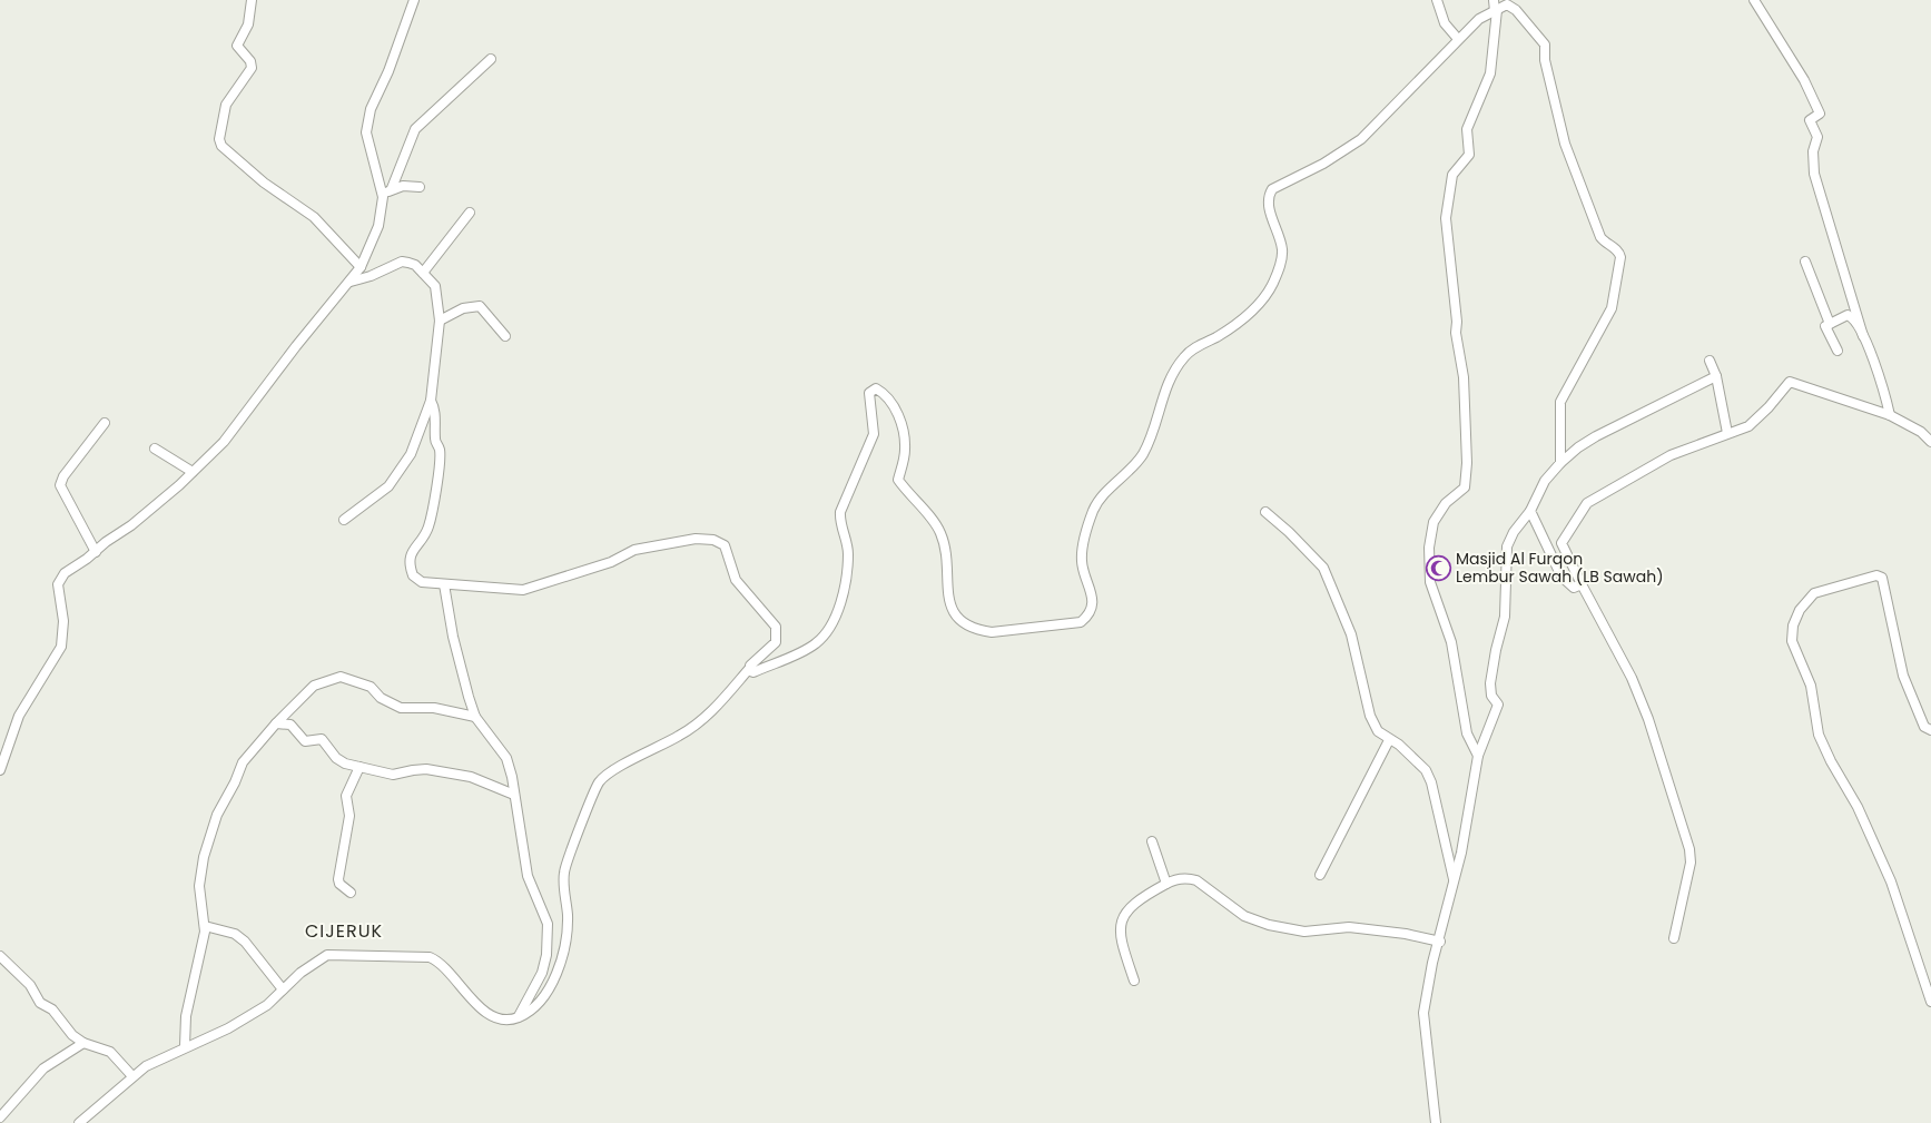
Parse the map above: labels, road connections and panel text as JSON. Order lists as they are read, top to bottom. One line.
{"districts":["CIJERUK"],"places":{"mosque":["Masjid Al Furqon Lembur Sawah (LB Sawah)"]}}
